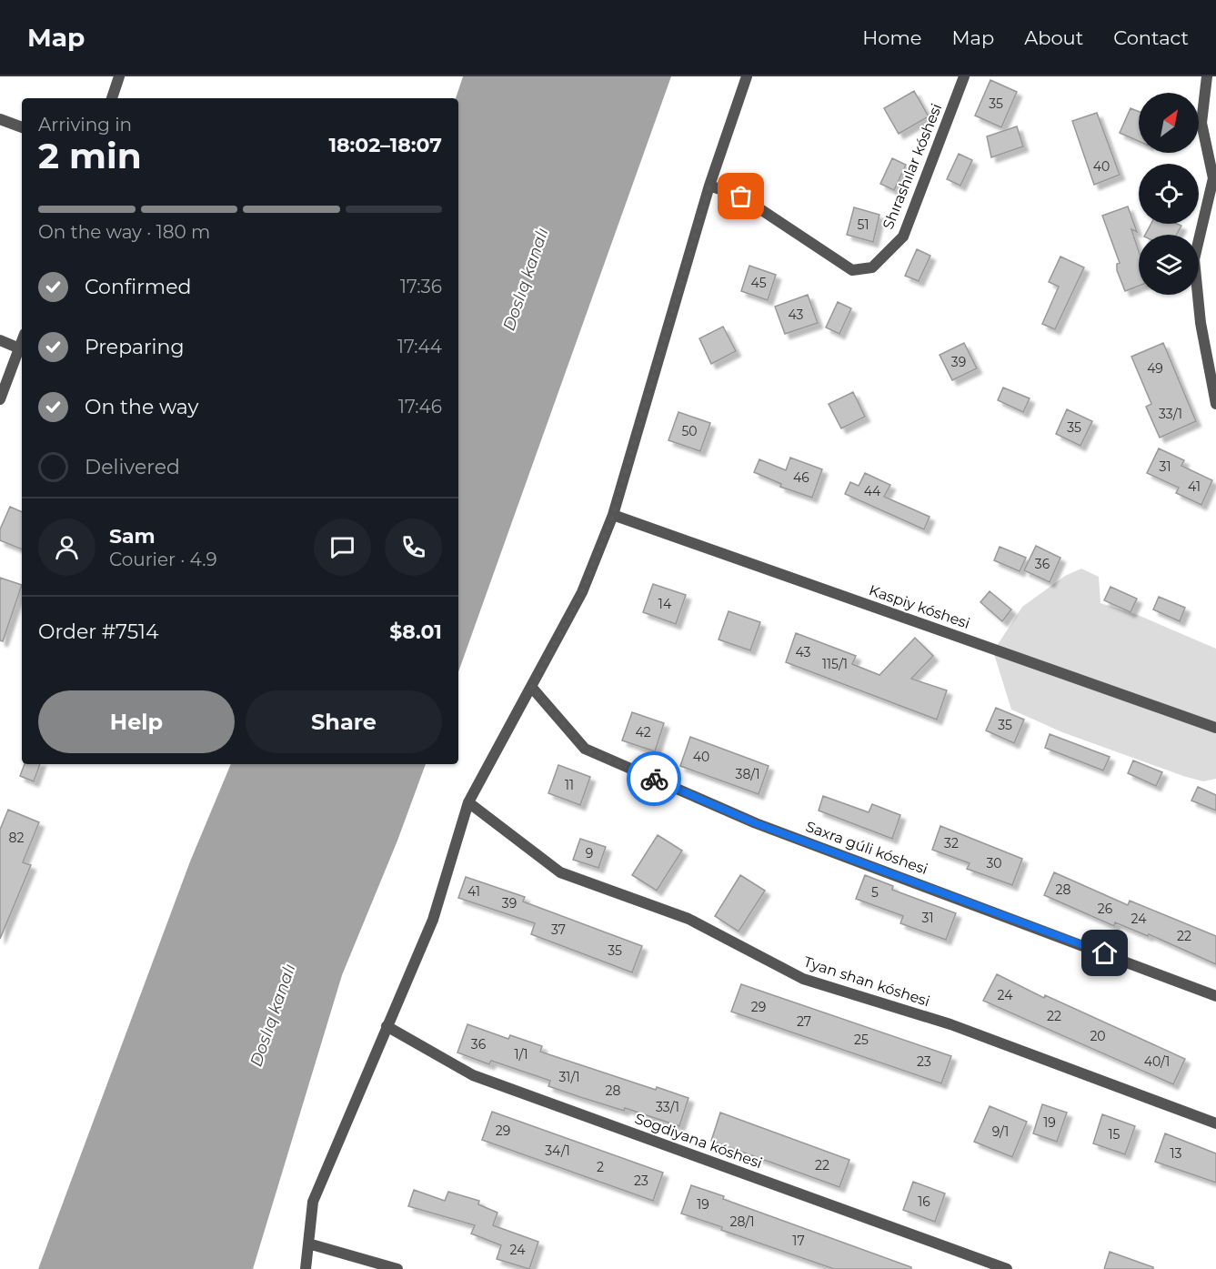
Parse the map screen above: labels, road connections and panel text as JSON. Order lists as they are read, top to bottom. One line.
{"streets":{"street":["Shırashılar kóshesi","Kaspiy kóshesi","Saxra gúli kóshesi","Tyan shan kóshesi","Sogdiyana kóshesi"]},"water":["Doslıq kanalı"],"house_numbers":["35","40","51","45","43","39","49","33/1","35","50","31","46","41","44","36","14","43","115/1","35","42","40","38/1","11","82","32","9","30","28","41","5","39","26","31","24","37","22","35","24","29","22","27","20","25","36","1/1","23","40/1","31/1","28","33/1","19","29","9/1","15","34/1","13","22","2","23","16","19","28/1","17","24"],"north":"top right","page":{"header":"Map","nav":["Home","Map","About","Contact"],"heading":["2 min","Arriving in","18:02–18:07"],"panel":["Sam","Courier · 4.9","Order #7514","$8.01"],"bar":"On the way · 180 m","list":[["Confirmed","17:36"],["Preparing","17:44"],["On the way","17:46"],"Delivered"],"buttons":["Help","Share"]}}
